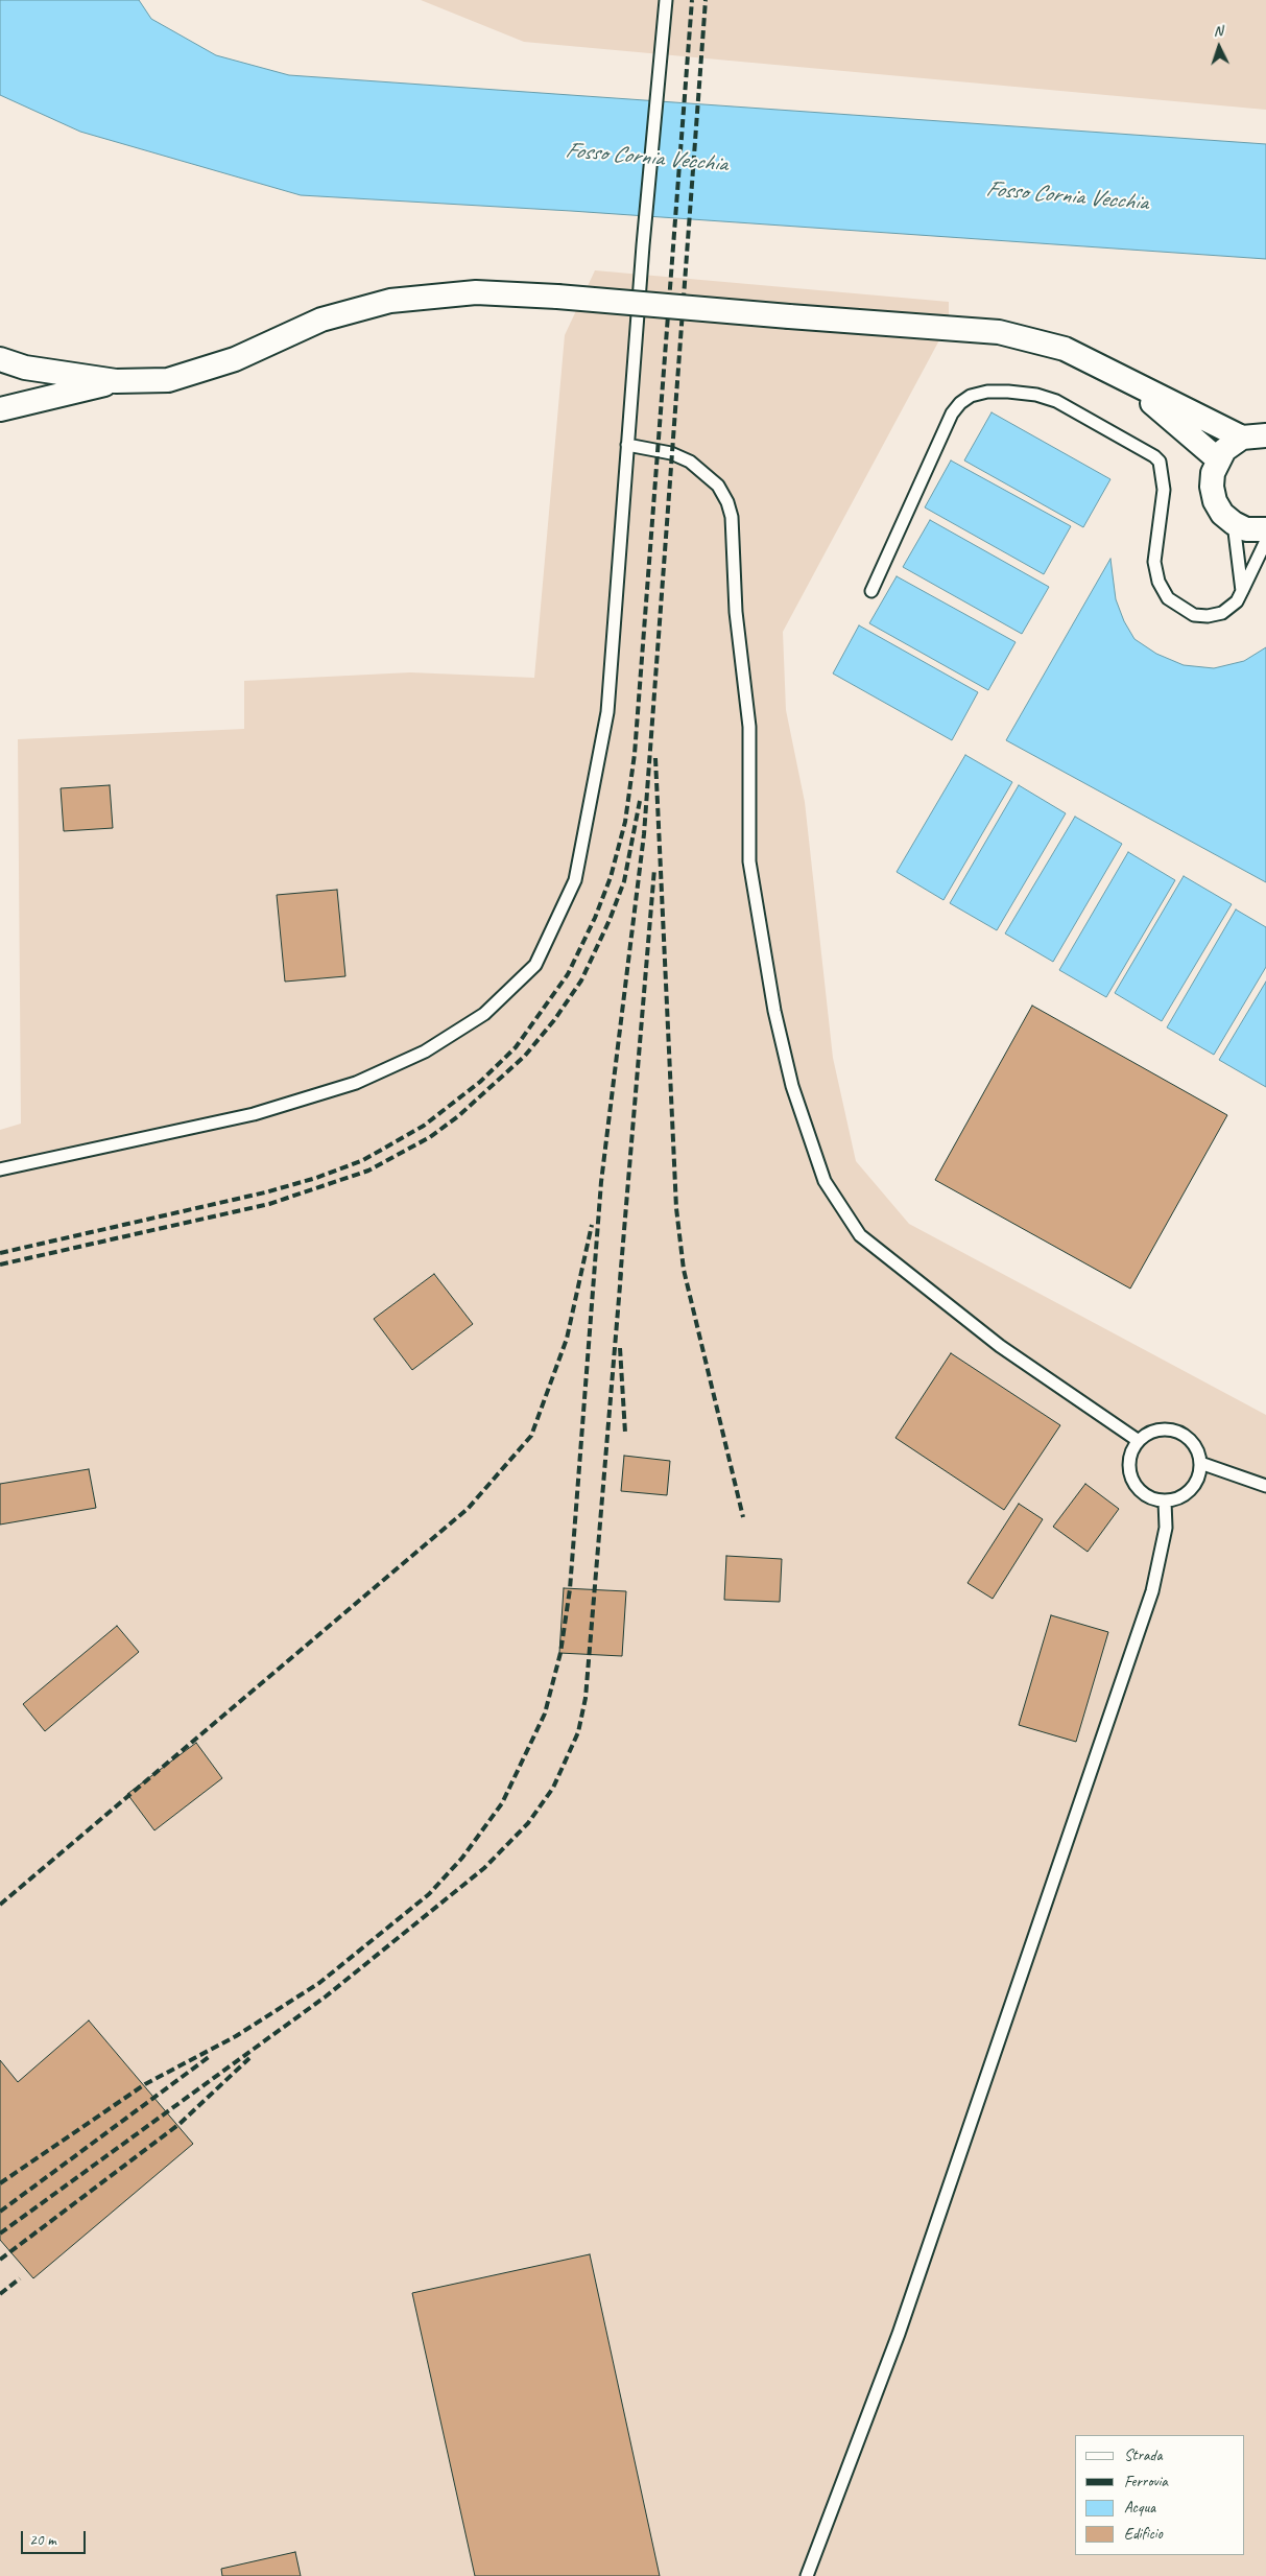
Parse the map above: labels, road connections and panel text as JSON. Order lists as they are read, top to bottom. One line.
{"water":["Fosso Cornia Vecchia"],"legend":["Strada","Ferrovia","Acqua","Edificio"],"scale_bar":"20 m","north":"top"}
